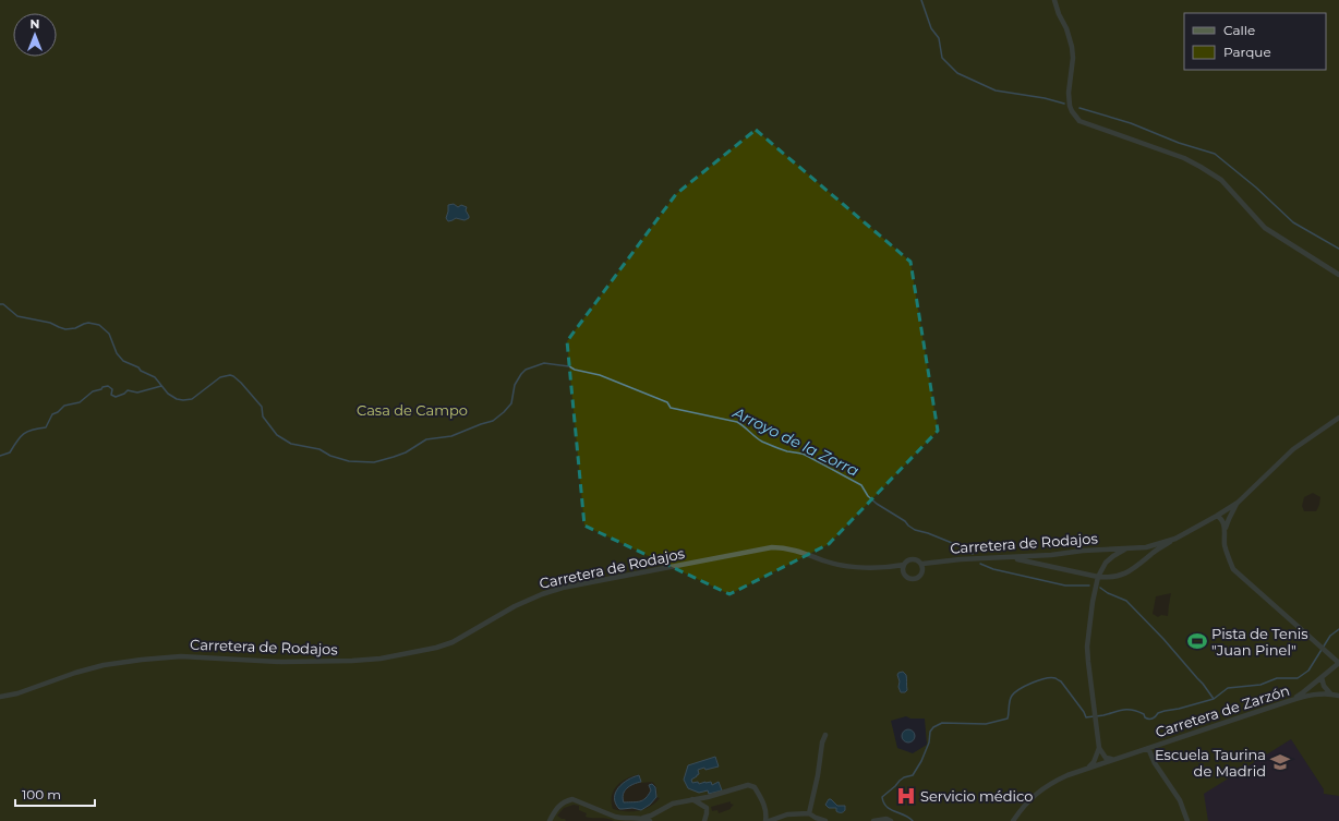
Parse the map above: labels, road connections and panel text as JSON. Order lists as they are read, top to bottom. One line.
{"streets":{"street":["Carretera de Rodajos","Carretera de Zarzón"]},"water":["Arroyo de la Zorra"],"parks":["Casa de Campo"],"places":{"sports":["Pista de Tenis \"Juan Pinel\""],"school or university":["Escuela Taurina de Madrid"],"hospital":["Servicio médico"]},"legend":["Calle","Parque"],"scale_bar":"100 m","north":"top"}
